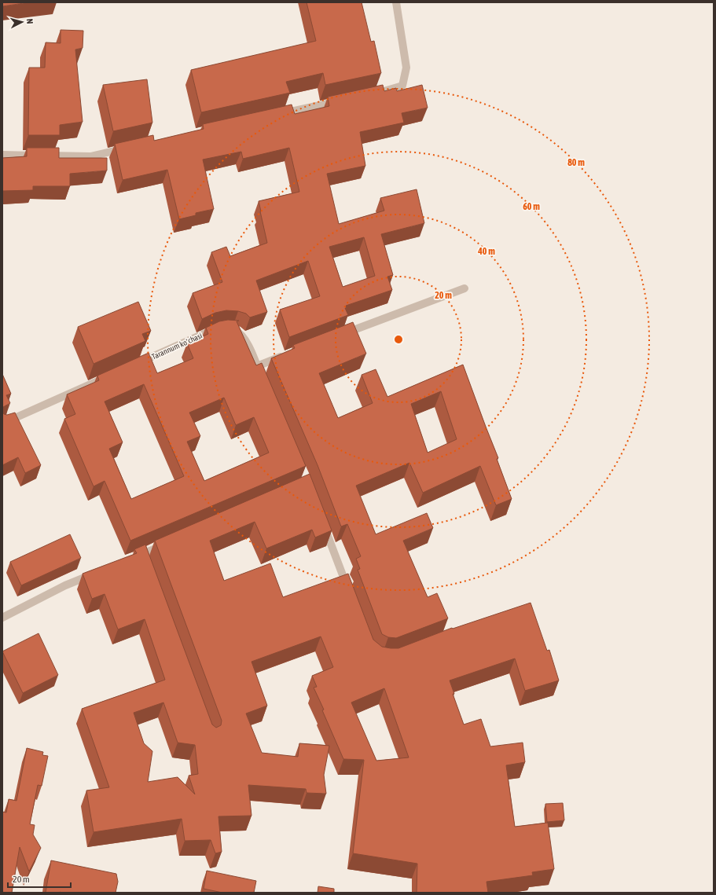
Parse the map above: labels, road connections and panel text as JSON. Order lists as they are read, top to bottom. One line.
{"streets":{"street":["Tarannum koʻchasi"]},"scale_bar":"20 m","north":"right","rings":["80 m","60 m","40 m","20 m"]}
